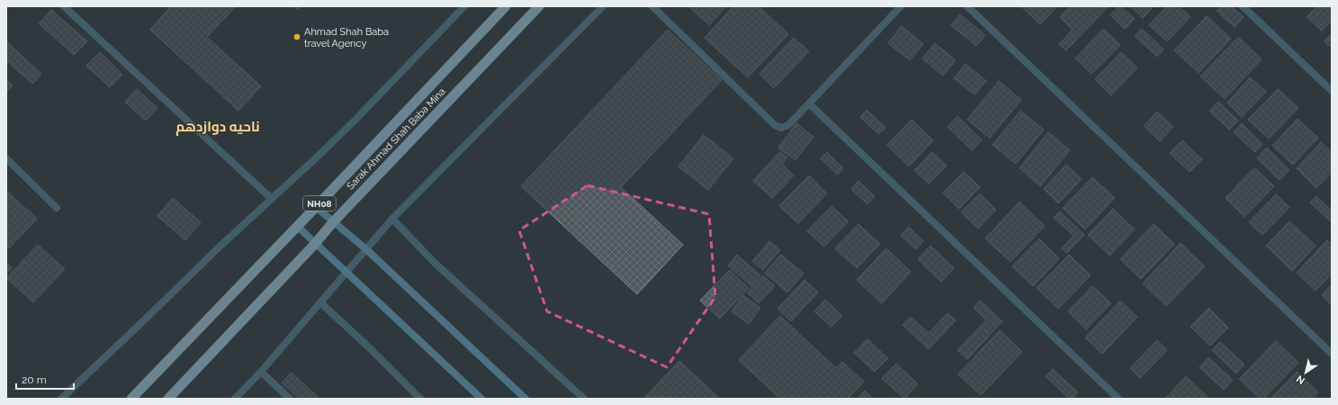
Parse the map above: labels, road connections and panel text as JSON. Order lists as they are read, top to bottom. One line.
{"streets":{"highway":["Sarak Ahmad Shah Baba Mina","NH08"]},"districts":["ناحیه دوازدهم"],"places":["Ahmad Shah Baba travel Agency"],"scale_bar":"20 m","north":"bottom left"}
